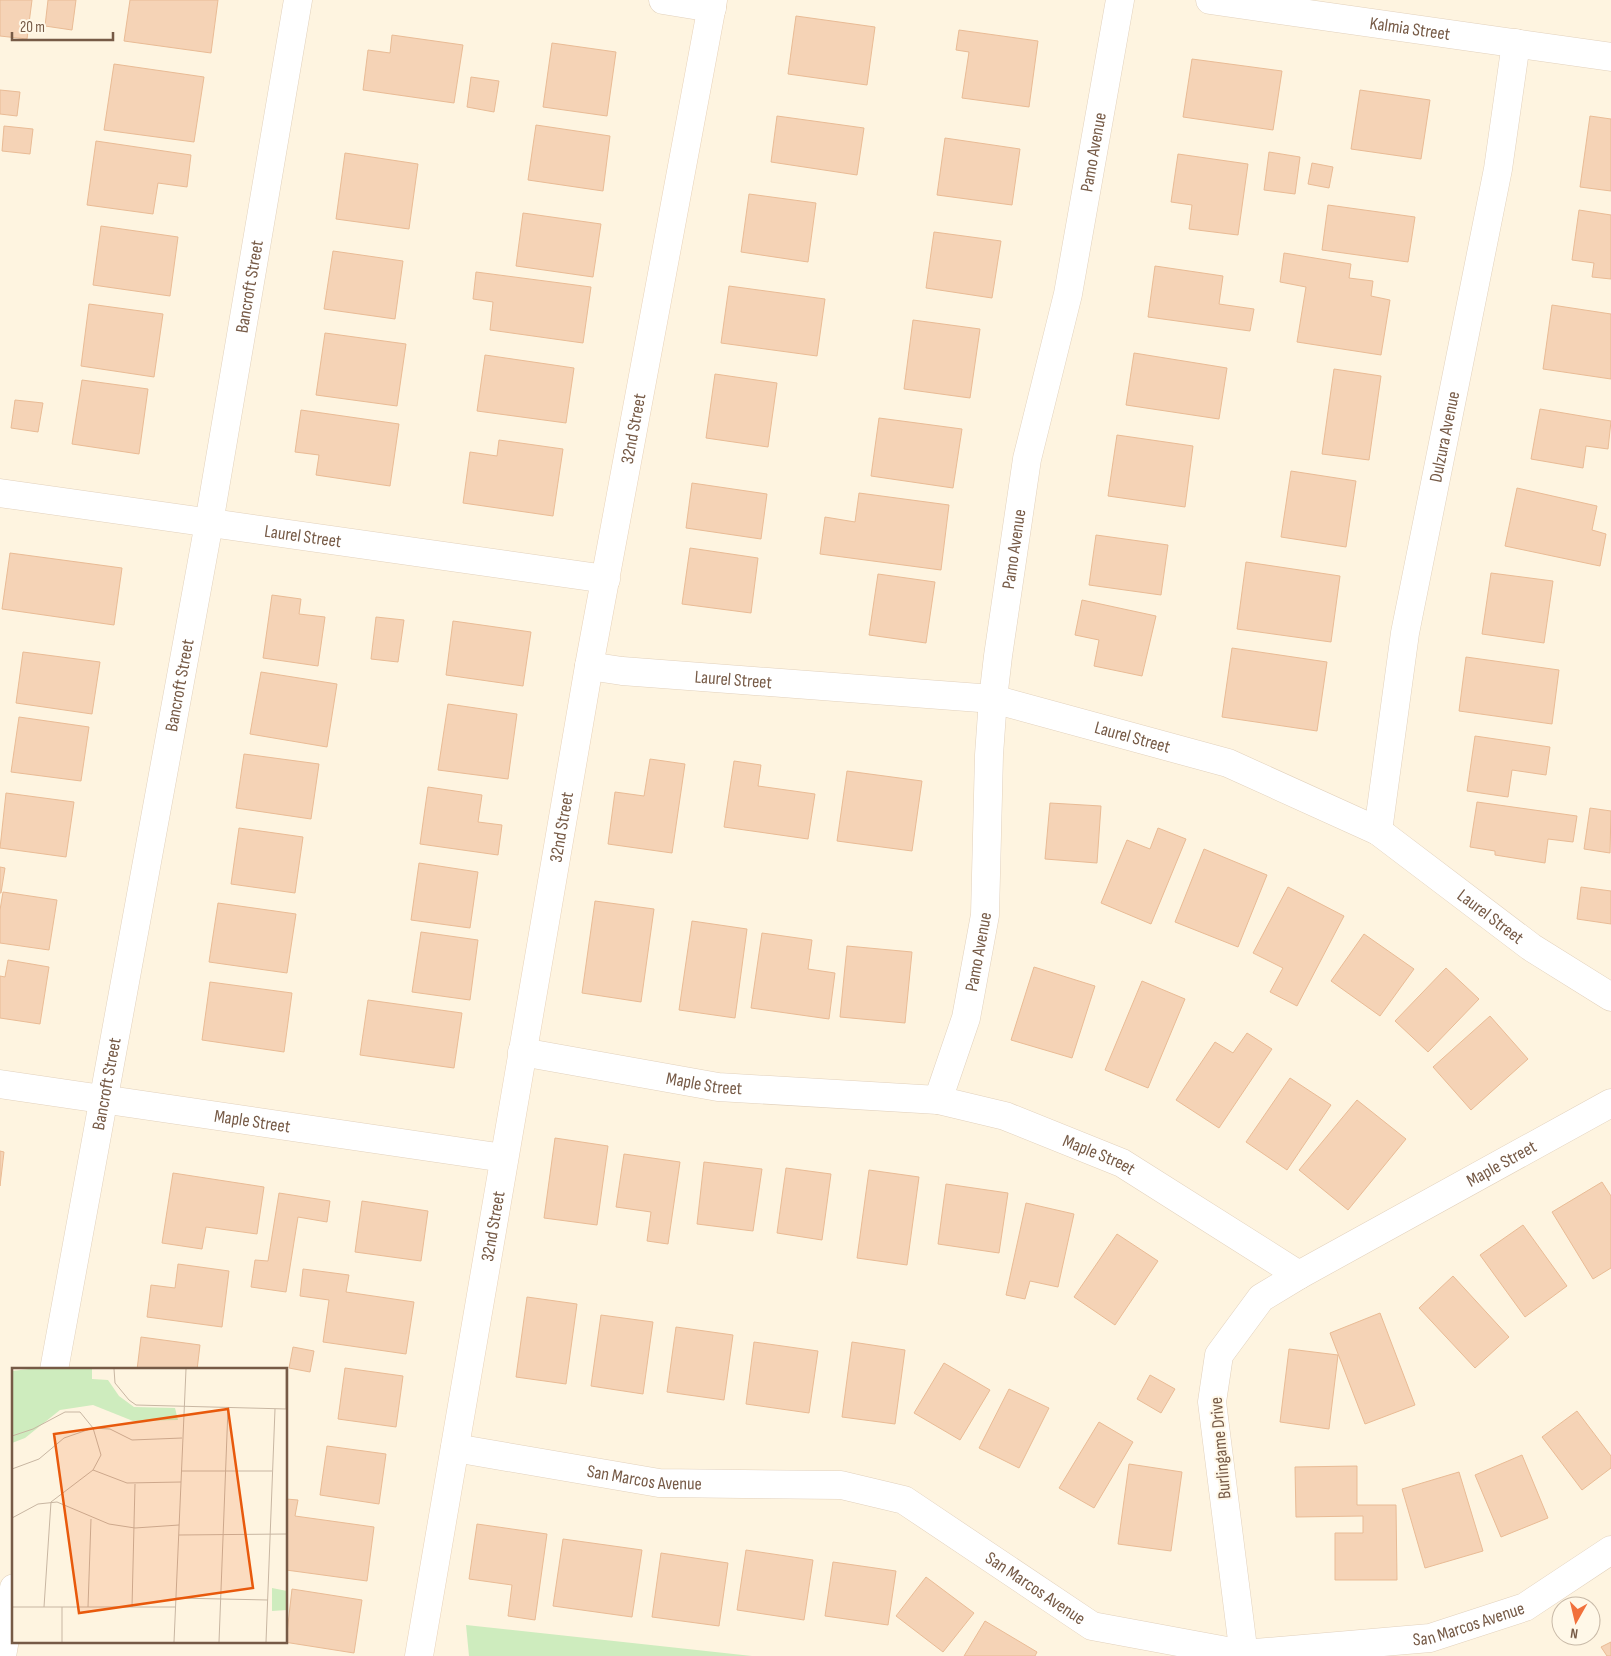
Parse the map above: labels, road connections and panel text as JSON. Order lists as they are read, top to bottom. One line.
{"streets":{"street":["Kalmia Street","Pamo Avenue","Bancroft Street","32nd Street","Dulzura Avenue","Laurel Street","Maple Street","Burlingame Drive","San Marcos Avenue"]},"crossings":[["Kalmia Street","Dulzura Avenue"],["Pamo Avenue","Laurel Street"],["Pamo Avenue","Maple Street"],["Bancroft Street","Laurel Street"],["Bancroft Street","Maple Street"],["32nd Street","Laurel Street"],["32nd Street","Maple Street"],["32nd Street","San Marcos Avenue"],["Dulzura Avenue","Laurel Street"],["Maple Street","Burlingame Drive"],["Burlingame Drive","San Marcos Avenue"]],"scale_bar":"20 m","north":"bottom"}
